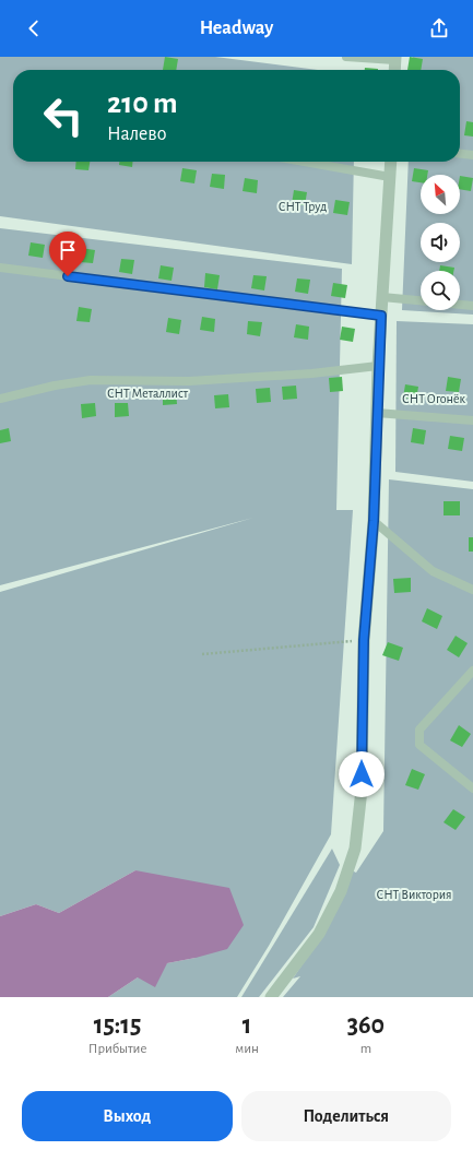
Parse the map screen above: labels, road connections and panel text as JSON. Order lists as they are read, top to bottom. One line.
{"parks":["СНТ Труд","СНТ Металлист","СНТ Огонёк","СНТ Виктория"],"north":"top left","page":{"header":"Headway","turn":["210 m","Налево"],"eta":["15:15","Прибытие","1","мин","360","m"],"buttons":["Выход","Поделиться"]}}
